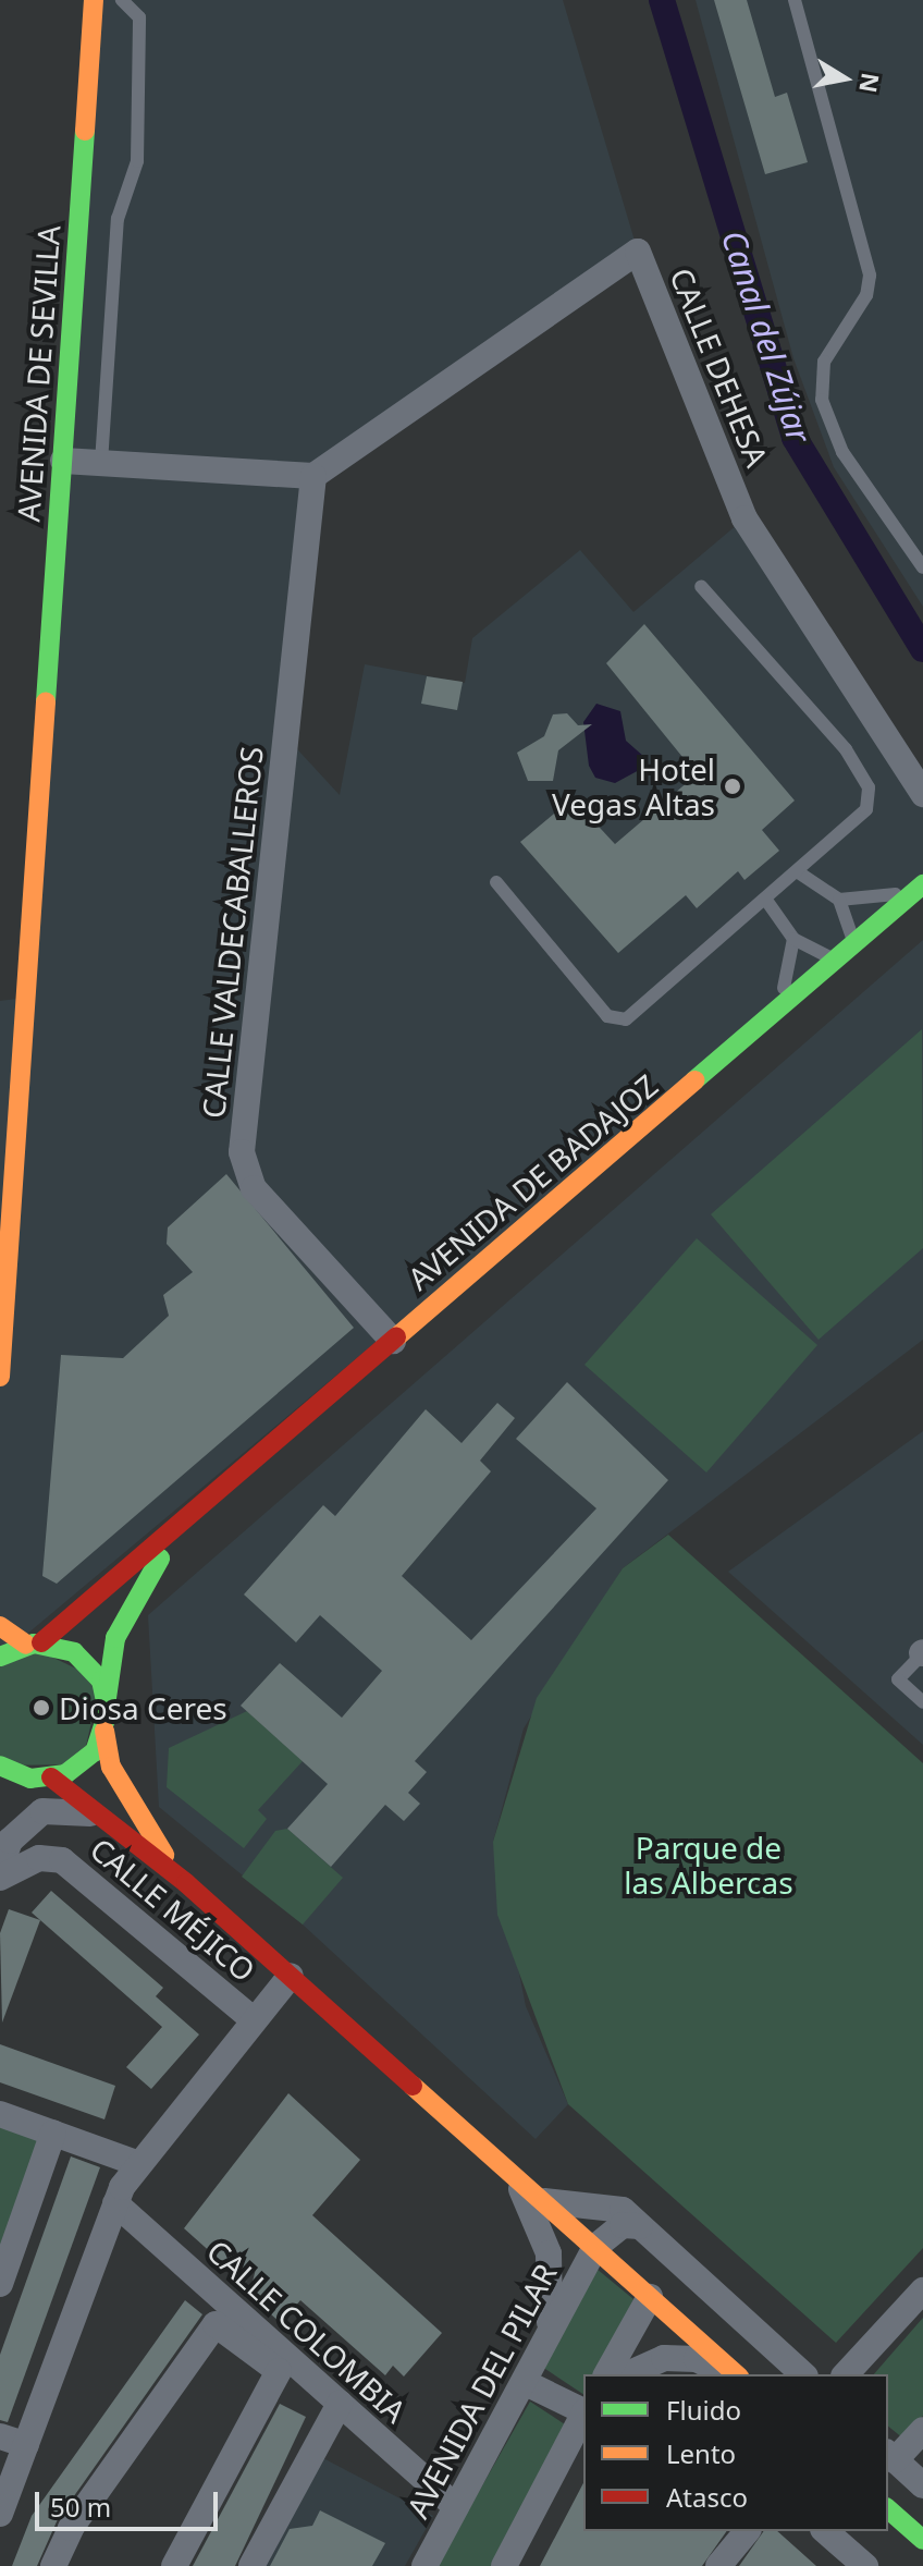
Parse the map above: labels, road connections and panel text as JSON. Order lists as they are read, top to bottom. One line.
{"streets":{"main road":["AVENIDA DE SEVILLA","AVENIDA DE BADAJOZ"],"street":["CALLE DEHESA","CALLE VALDECABALLEROS","CALLE MÉJICO","CALLE COLOMBIA","AVENIDA DEL PILAR"]},"crossings":[["CALLE DEHESA","CALLE VALDECABALLEROS"],["CALLE VALDECABALLEROS","AVENIDA DE BADAJOZ"],["CALLE COLOMBIA","AVENIDA DEL PILAR"]],"water":["Canal del Zújar"],"parks":["Parque de las Albercas"],"places":["Hotel Vegas Altas","Diosa Ceres"],"legend":["Fluido","Lento","Atasco"],"scale_bar":"50 m","north":"right"}
